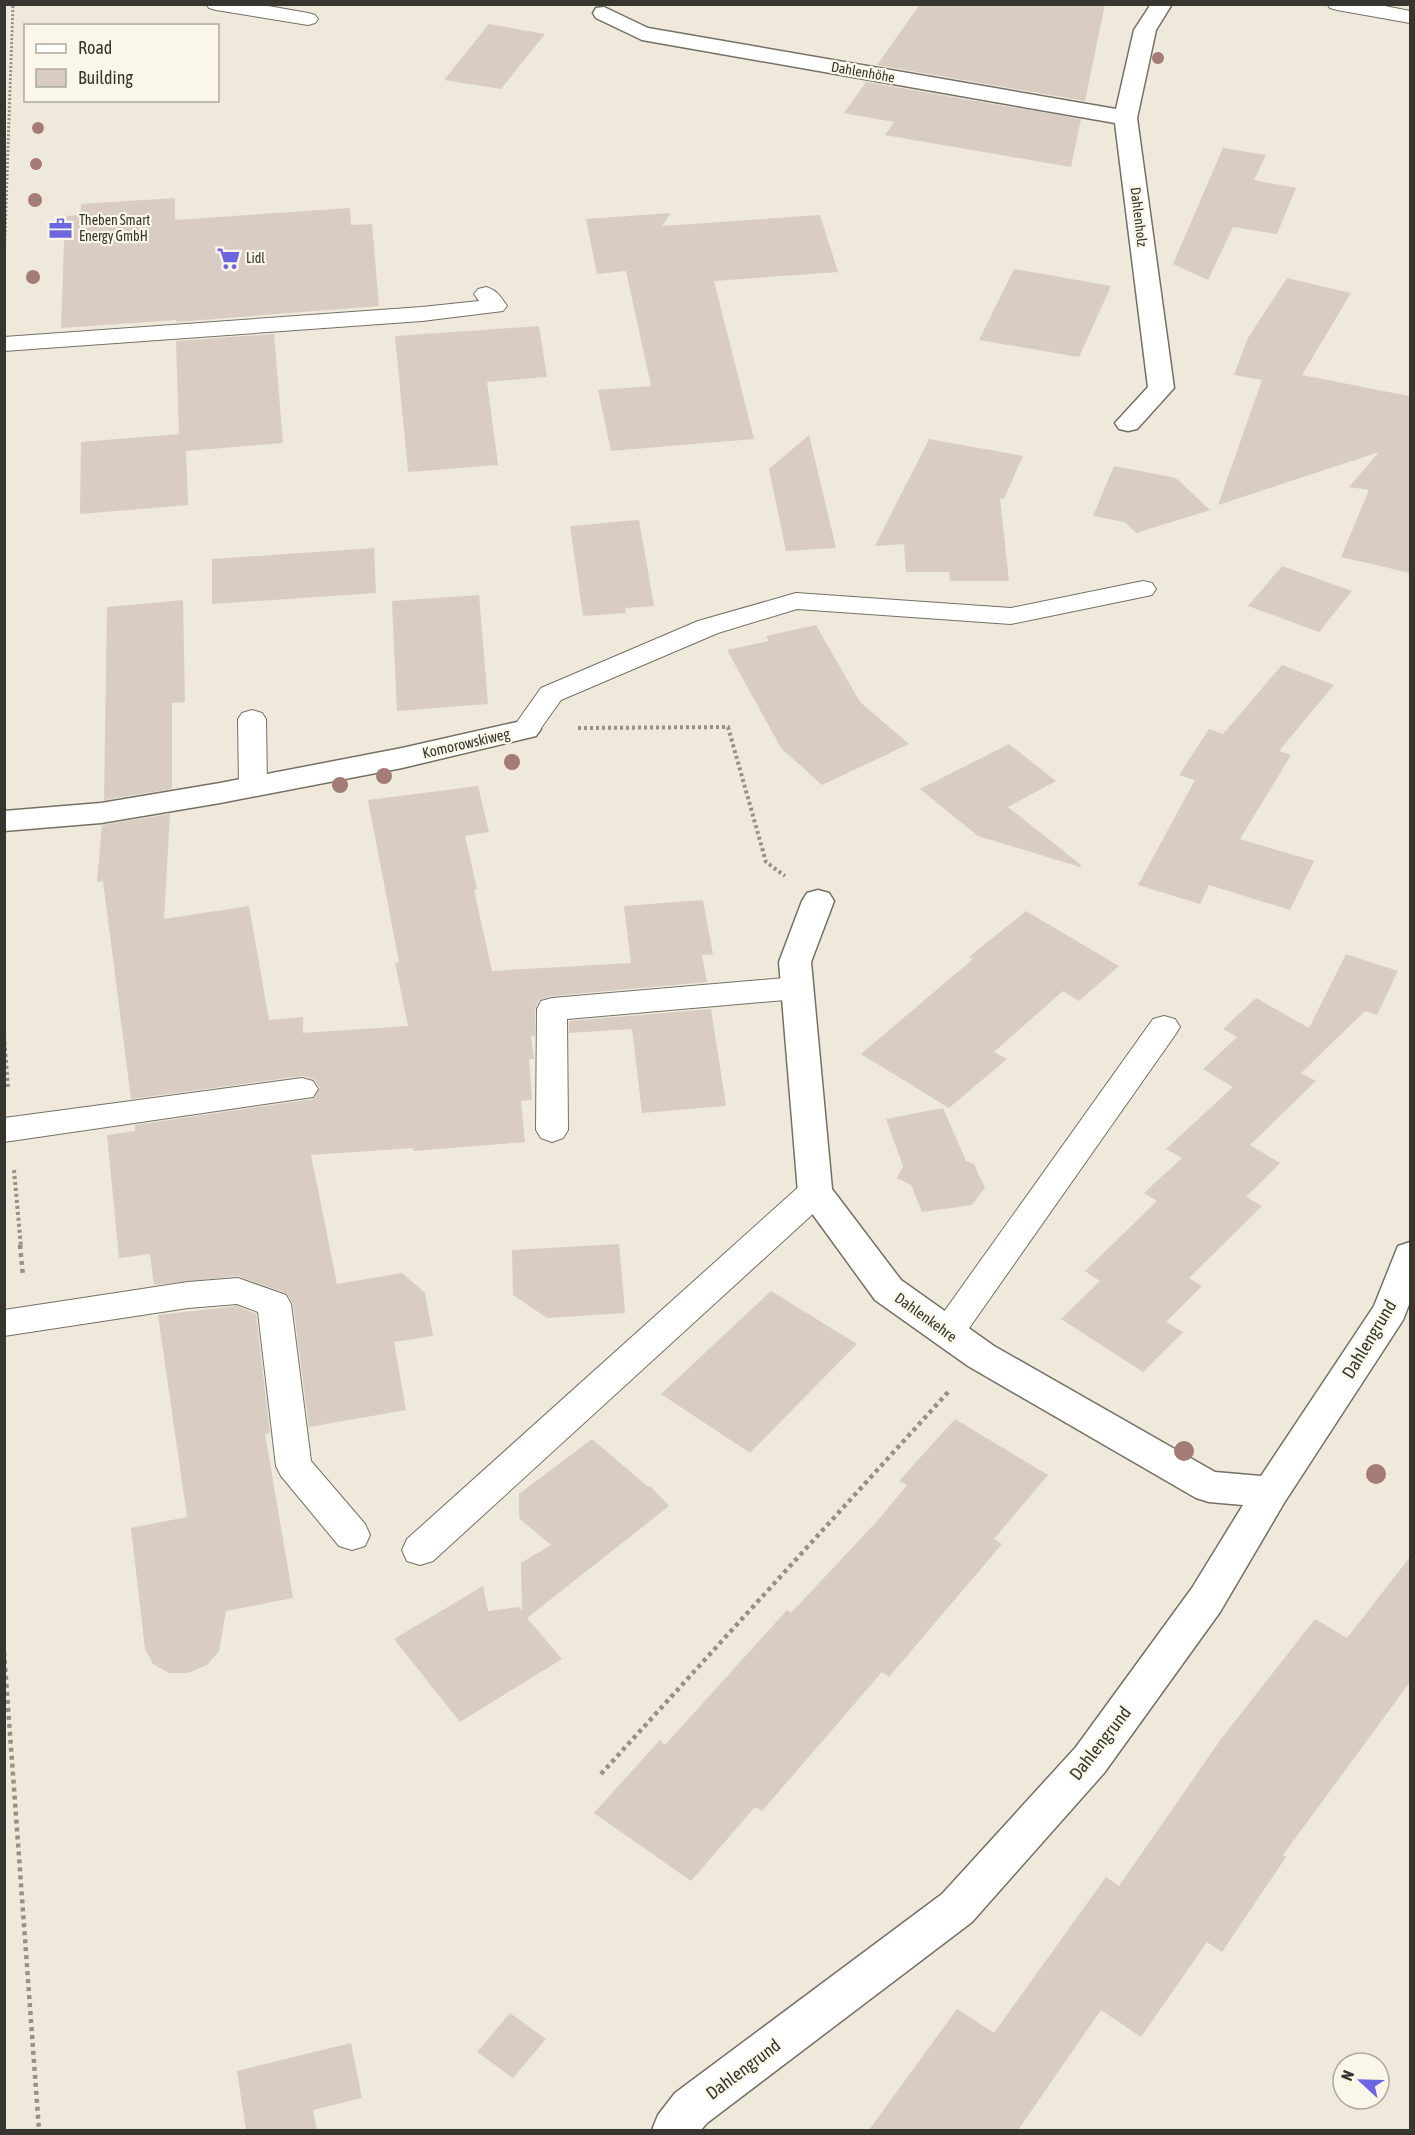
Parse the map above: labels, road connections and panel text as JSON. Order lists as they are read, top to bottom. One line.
{"streets":{"street":["Dahlenhöhe","Dahlenholz","Komorowskiweg","Dahlenkehre","Dahlengrund"]},"crossings":[["Dahlenhöhe","Dahlenholz"],["Dahlenkehre","Dahlengrund"]],"places":{"office":["Theben Smart Energy GmbH"],"supermarket":["Lidl"]},"legend":["Road","Building"],"north":"left"}
